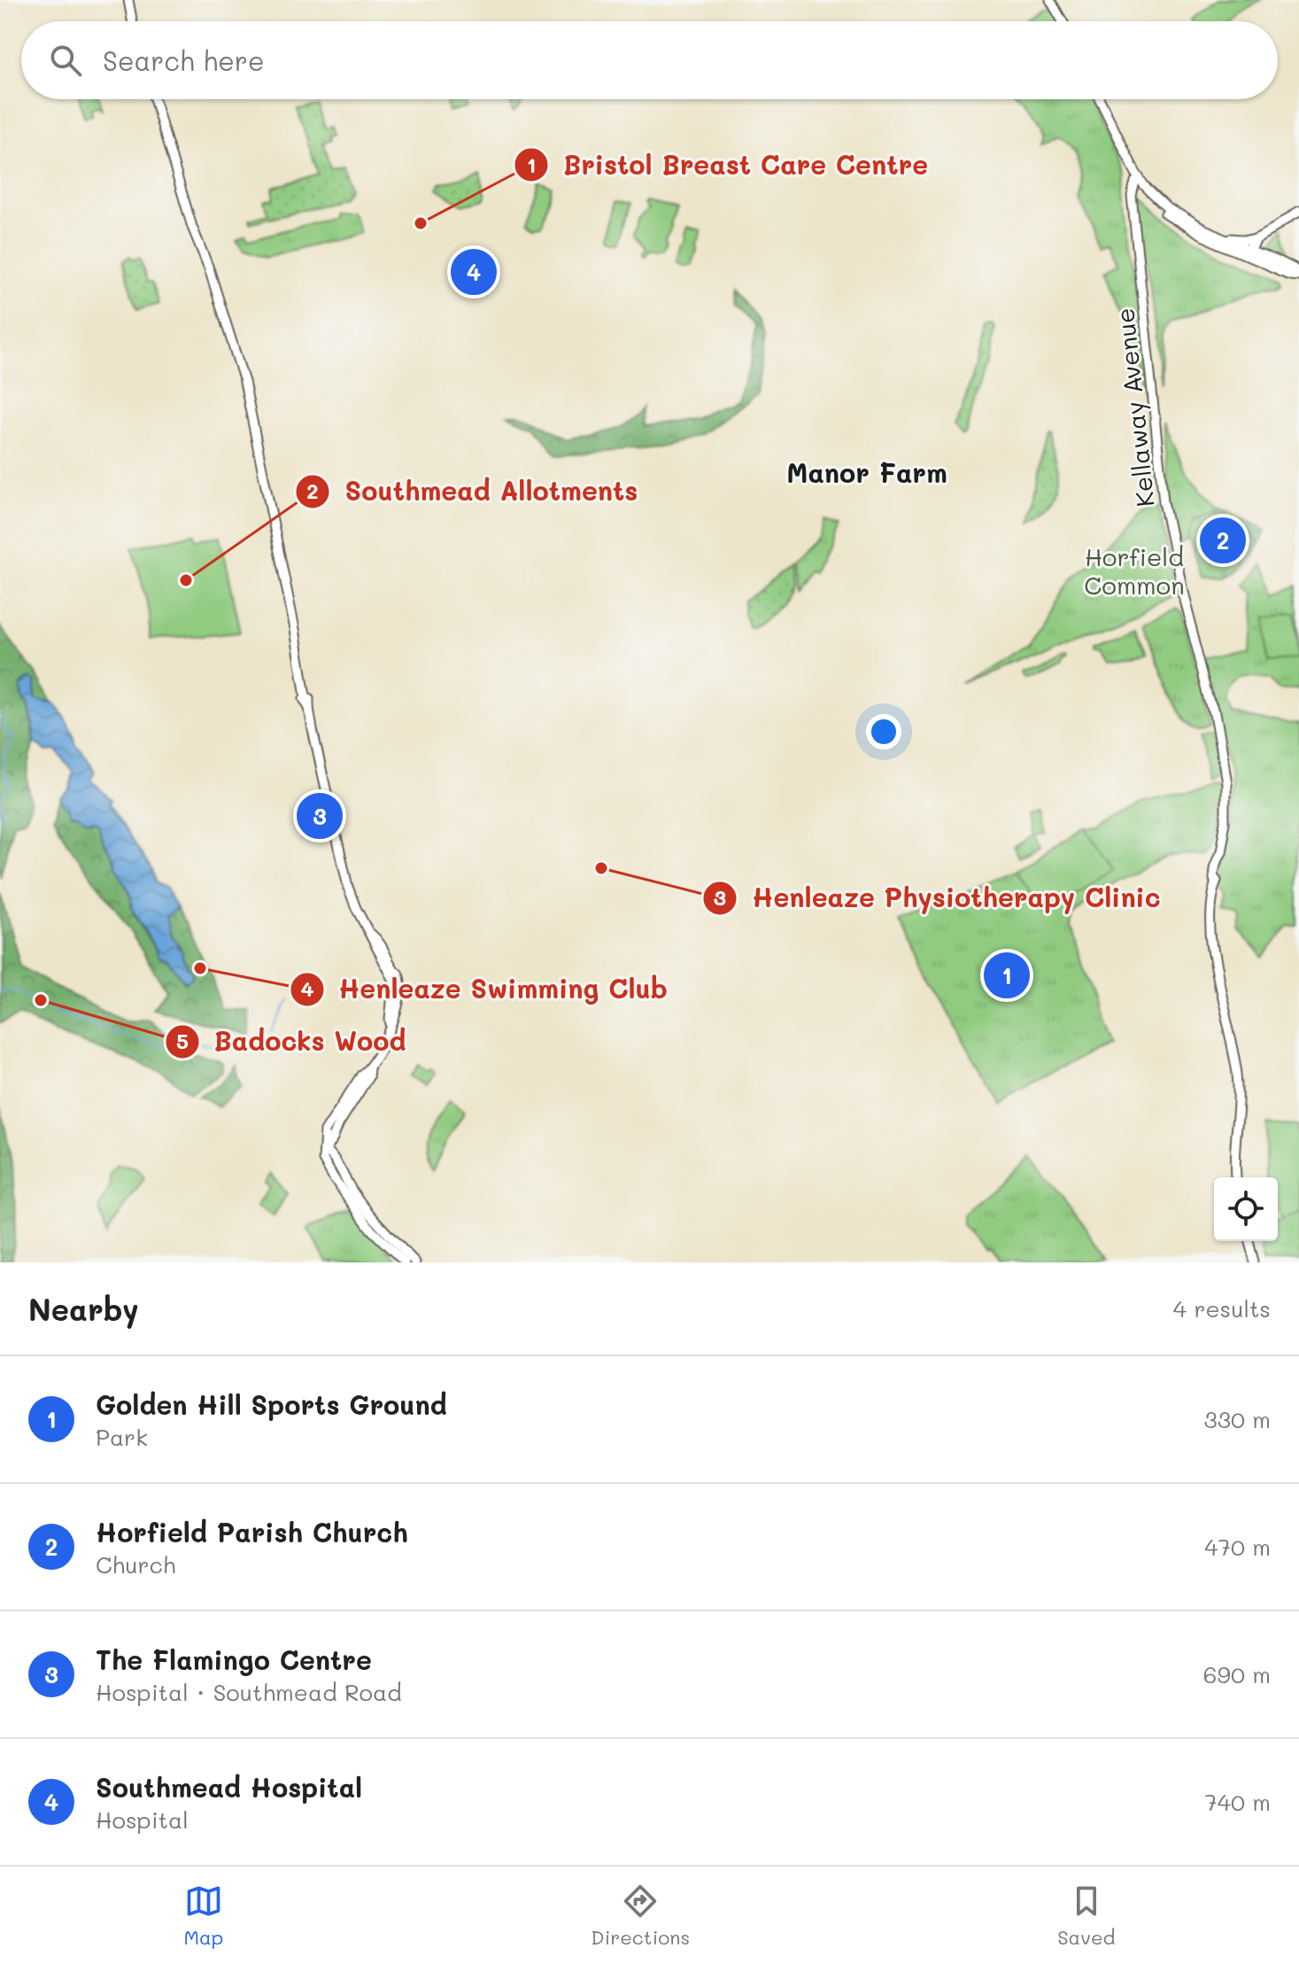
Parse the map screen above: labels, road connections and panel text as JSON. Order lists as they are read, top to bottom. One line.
{"streets":{"main road":["Kellaway Avenue"]},"districts":["Manor Farm"],"parks":["Horfield Common"],"places":["Bristol Breast Care Centre","Southmead Allotments","Henleaze Physiotherapy Clinic","Henleaze Swimming Club","Badocks Wood"],"page":{"search":"Search here","pins":["4","2","3","1"],"heading":["Nearby","4 results"],"list":[{"mark":"1","name":"Golden Hill Sports Ground","note":"Park","value":"330 m"},{"mark":"2","name":"Horfield Parish Church","note":"Church","value":"470 m"},{"mark":"3","name":"The Flamingo Centre","note":"Hospital · Southmead Road","value":"690 m"},{"mark":"4","name":"Southmead Hospital","note":"Hospital","value":"740 m"}],"nav":["Map","Directions","Saved"]}}
